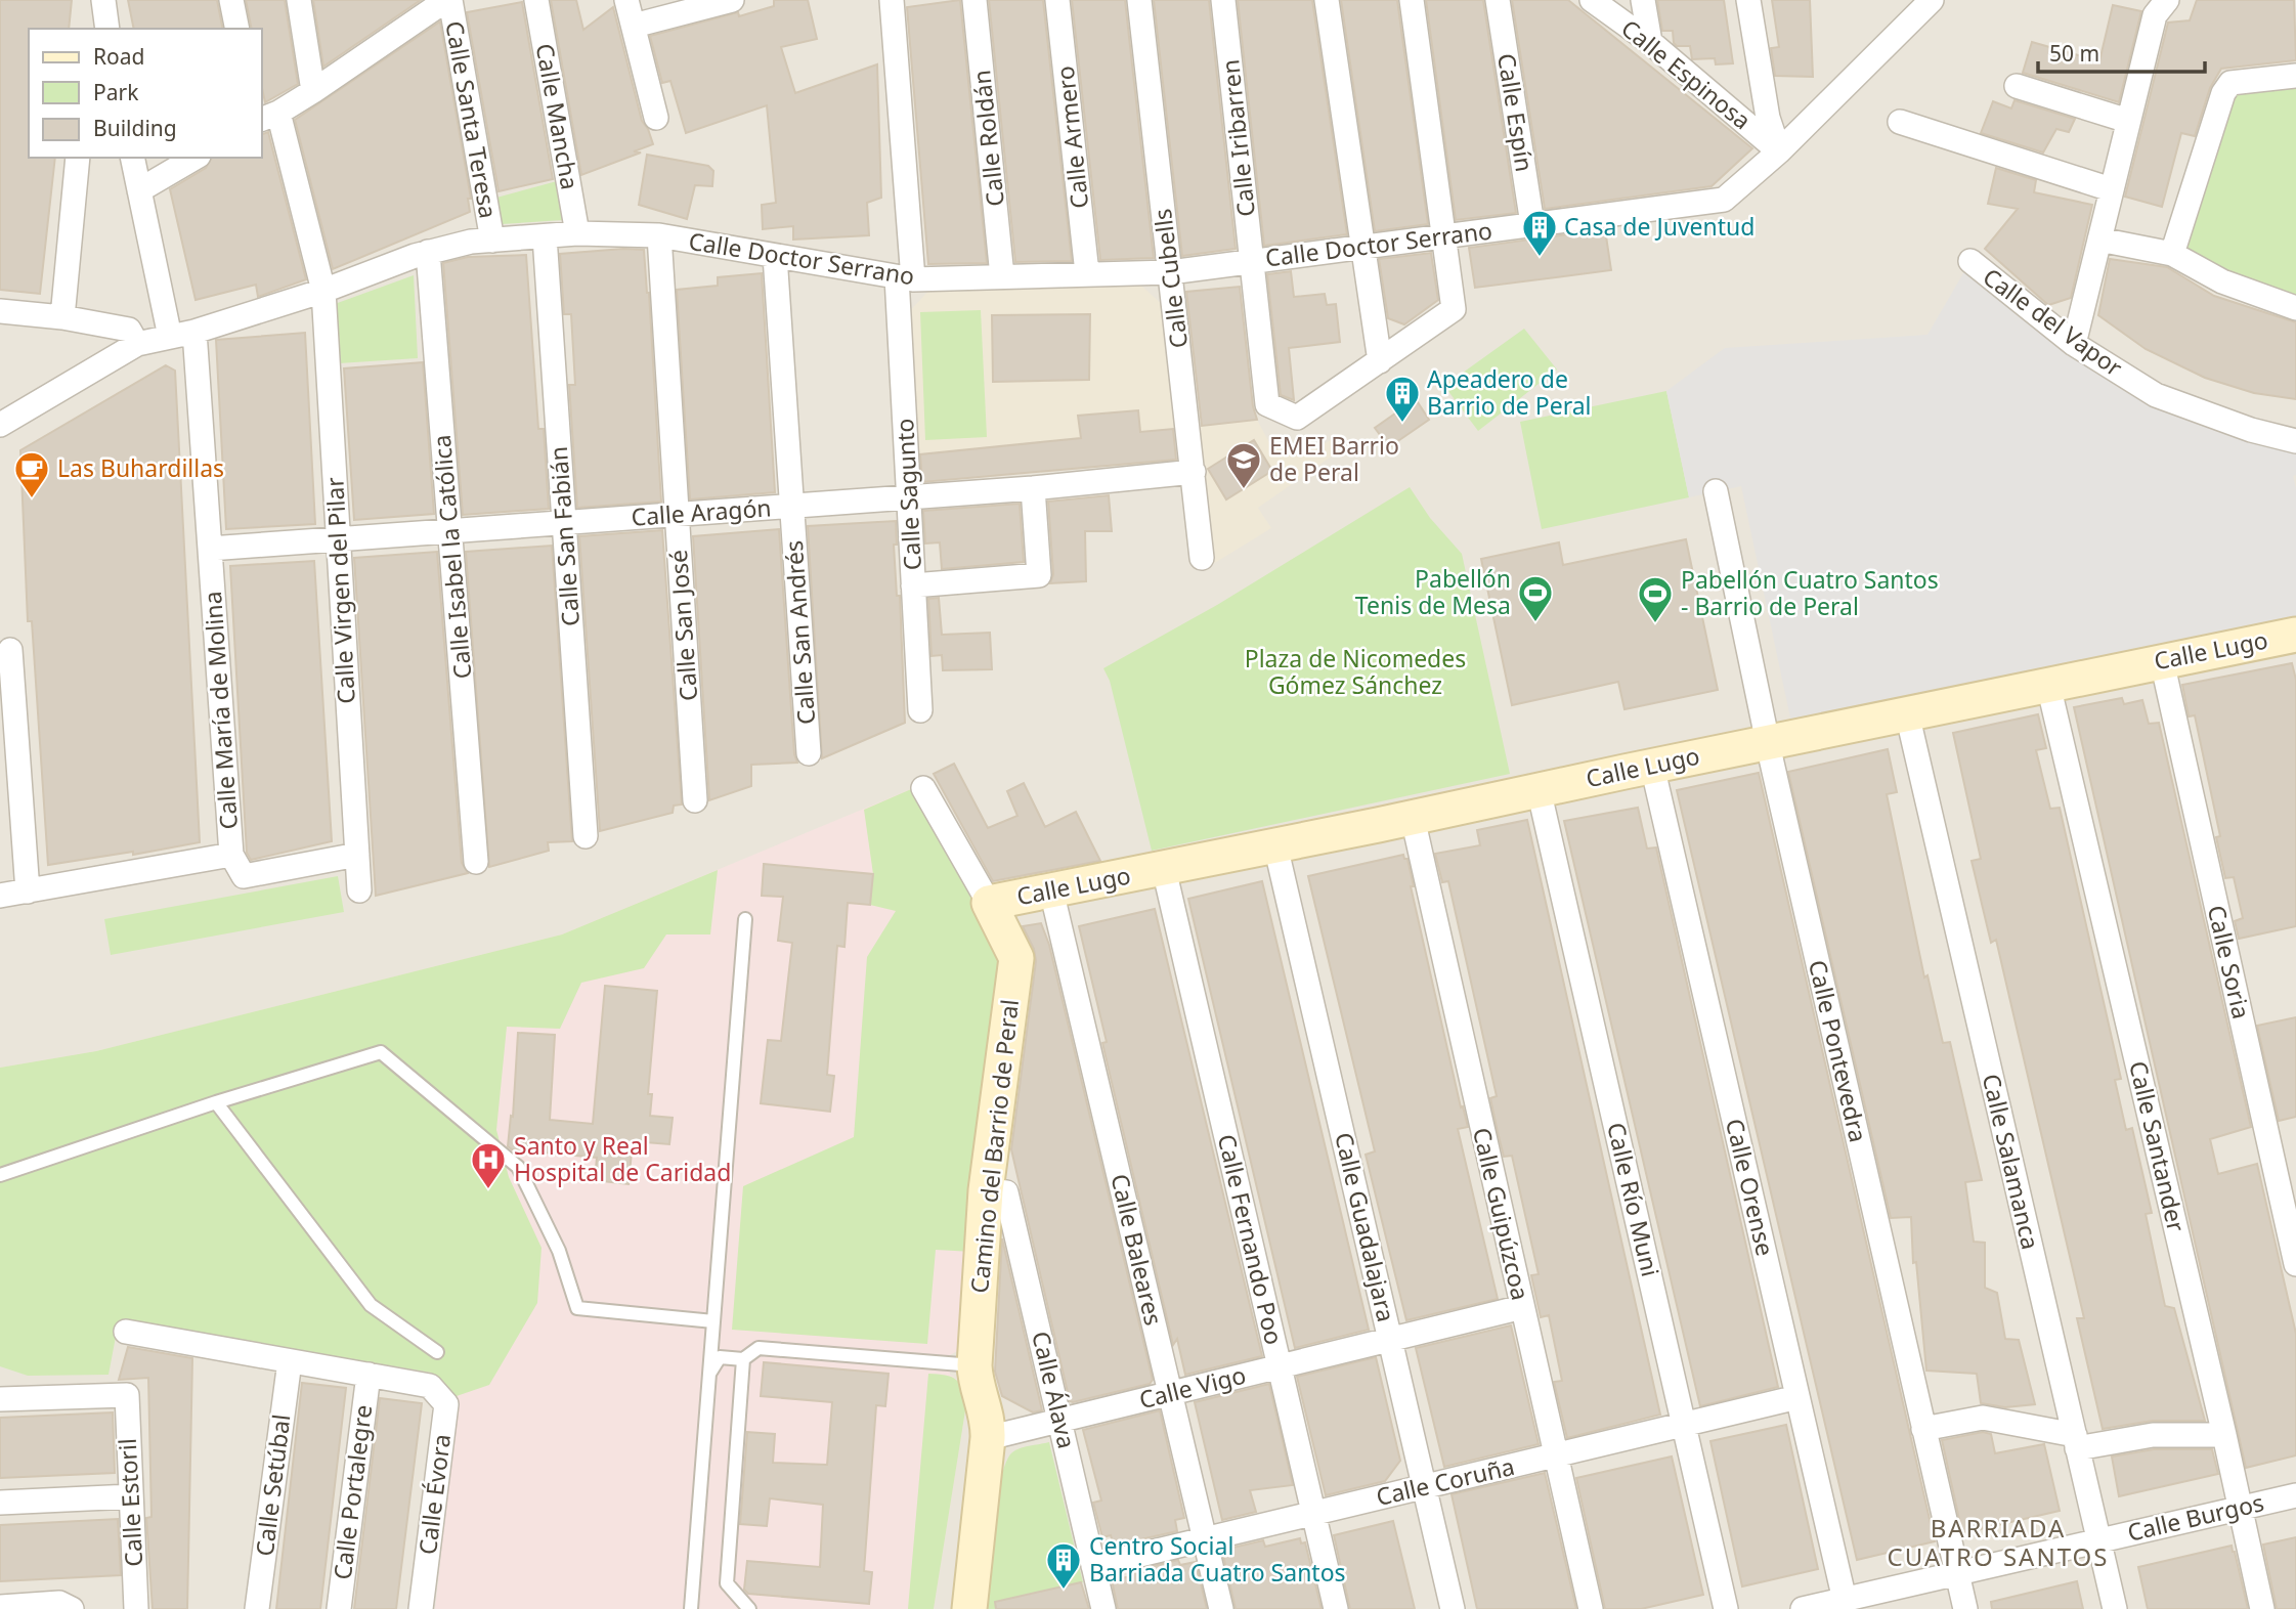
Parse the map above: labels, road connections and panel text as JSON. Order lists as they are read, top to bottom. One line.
{"streets":{"street":["Calle Espinosa","Calle Espín","Calle Mancha","Calle Santa Teresa","Calle Armero","Calle Roldán","Calle Iribarren","Calle Doctor Serrano","Calle Cubells","Calle del Vapor","Calle Sagunto","Calle Aragón","Calle San Fabián","Calle Isabel la Católica","Calle Virgen del Pilar","Calle San José","Calle San Andrés","Calle Lugo","Calle María de Molina","Calle Soria","Calle Pontevedra","Camino del Barrio de Peral","Calle Santander","Calle Salamanca","Calle Orense","Calle Río Muni","Calle Guipúzcoa","Calle Guadalajara","Calle Fernando Poo","Calle Baleares","Calle Vigo","Calle Álava","Calle Coruña","Calle Setúbal","Calle Portalegre","Calle Évora","Calle Estoril","Calle Burgos"]},"crossings":[["Calle Espinosa","Calle Doctor Serrano"],["Calle Espín","Calle Doctor Serrano"],["Calle Mancha","Calle Doctor Serrano"],["Calle Santa Teresa","Calle Doctor Serrano"],["Calle Armero","Calle Doctor Serrano"],["Calle Roldán","Calle Doctor Serrano"],["Calle Iribarren","Calle Doctor Serrano"],["Calle Doctor Serrano","Calle Cubells"],["Calle Doctor Serrano","Calle Sagunto"],["Calle Doctor Serrano","Calle San Fabián"],["Calle Doctor Serrano","Calle Isabel la Católica"],["Calle Doctor Serrano","Calle Virgen del Pilar"],["Calle Doctor Serrano","Calle San José"],["Calle Doctor Serrano","Calle San Andrés"],["Calle Doctor Serrano","Calle María de Molina"],["Calle Cubells","Calle Aragón"],["Calle Sagunto","Calle Aragón"],["Calle Aragón","Calle San Fabián"],["Calle Aragón","Calle Isabel la Católica"],["Calle Aragón","Calle Virgen del Pilar"],["Calle Aragón","Calle San José"],["Calle Aragón","Calle San Andrés"],["Calle Aragón","Calle María de Molina"],["Calle Lugo","Calle Soria"],["Calle Lugo","Calle Pontevedra"],["Calle Lugo","Camino del Barrio de Peral"],["Calle Lugo","Calle Santander"],["Calle Lugo","Calle Salamanca"],["Calle Lugo","Calle Orense"],["Calle Lugo","Calle Río Muni"],["Calle Lugo","Calle Guipúzcoa"],["Calle Lugo","Calle Guadalajara"],["Calle Lugo","Calle Fernando Poo"],["Calle Lugo","Calle Baleares"],["Calle Pontevedra","Calle Burgos"],["Camino del Barrio de Peral","Calle Vigo"],["Camino del Barrio de Peral","Calle Álava"],["Calle Santander","Calle Burgos"],["Calle Salamanca","Calle Burgos"],["Calle Orense","Calle Coruña"],["Calle Orense","Calle Burgos"],["Calle Río Muni","Calle Coruña"],["Calle Guipúzcoa","Calle Vigo"],["Calle Guipúzcoa","Calle Coruña"],["Calle Guadalajara","Calle Vigo"],["Calle Guadalajara","Calle Coruña"],["Calle Fernando Poo","Calle Vigo"],["Calle Fernando Poo","Calle Coruña"],["Calle Baleares","Calle Vigo"],["Calle Baleares","Calle Coruña"],["Calle Vigo","Calle Álava"],["Calle Álava","Calle Coruña"],["Calle Portalegre","Calle Évora"]],"districts":["BARRIADA CUATRO SANTOS"],"parks":["Plaza de Nicomedes Gómez Sánchez"],"places":{"building":["Casa de Juventud","Apeadero de Barrio de Peral","Centro Social Barriada Cuatro Santos"],"school or university":["EMEI Barrio de Peral"],"cafe":["Las Buhardillas"],"sports":["Pabellón Tenis de Mesa","Pabellón Cuatro Santos - Barrio de Peral"],"hospital":["Santo y Real Hospital de Caridad"]},"legend":["Road","Park","Building"],"scale_bar":"50 m"}
